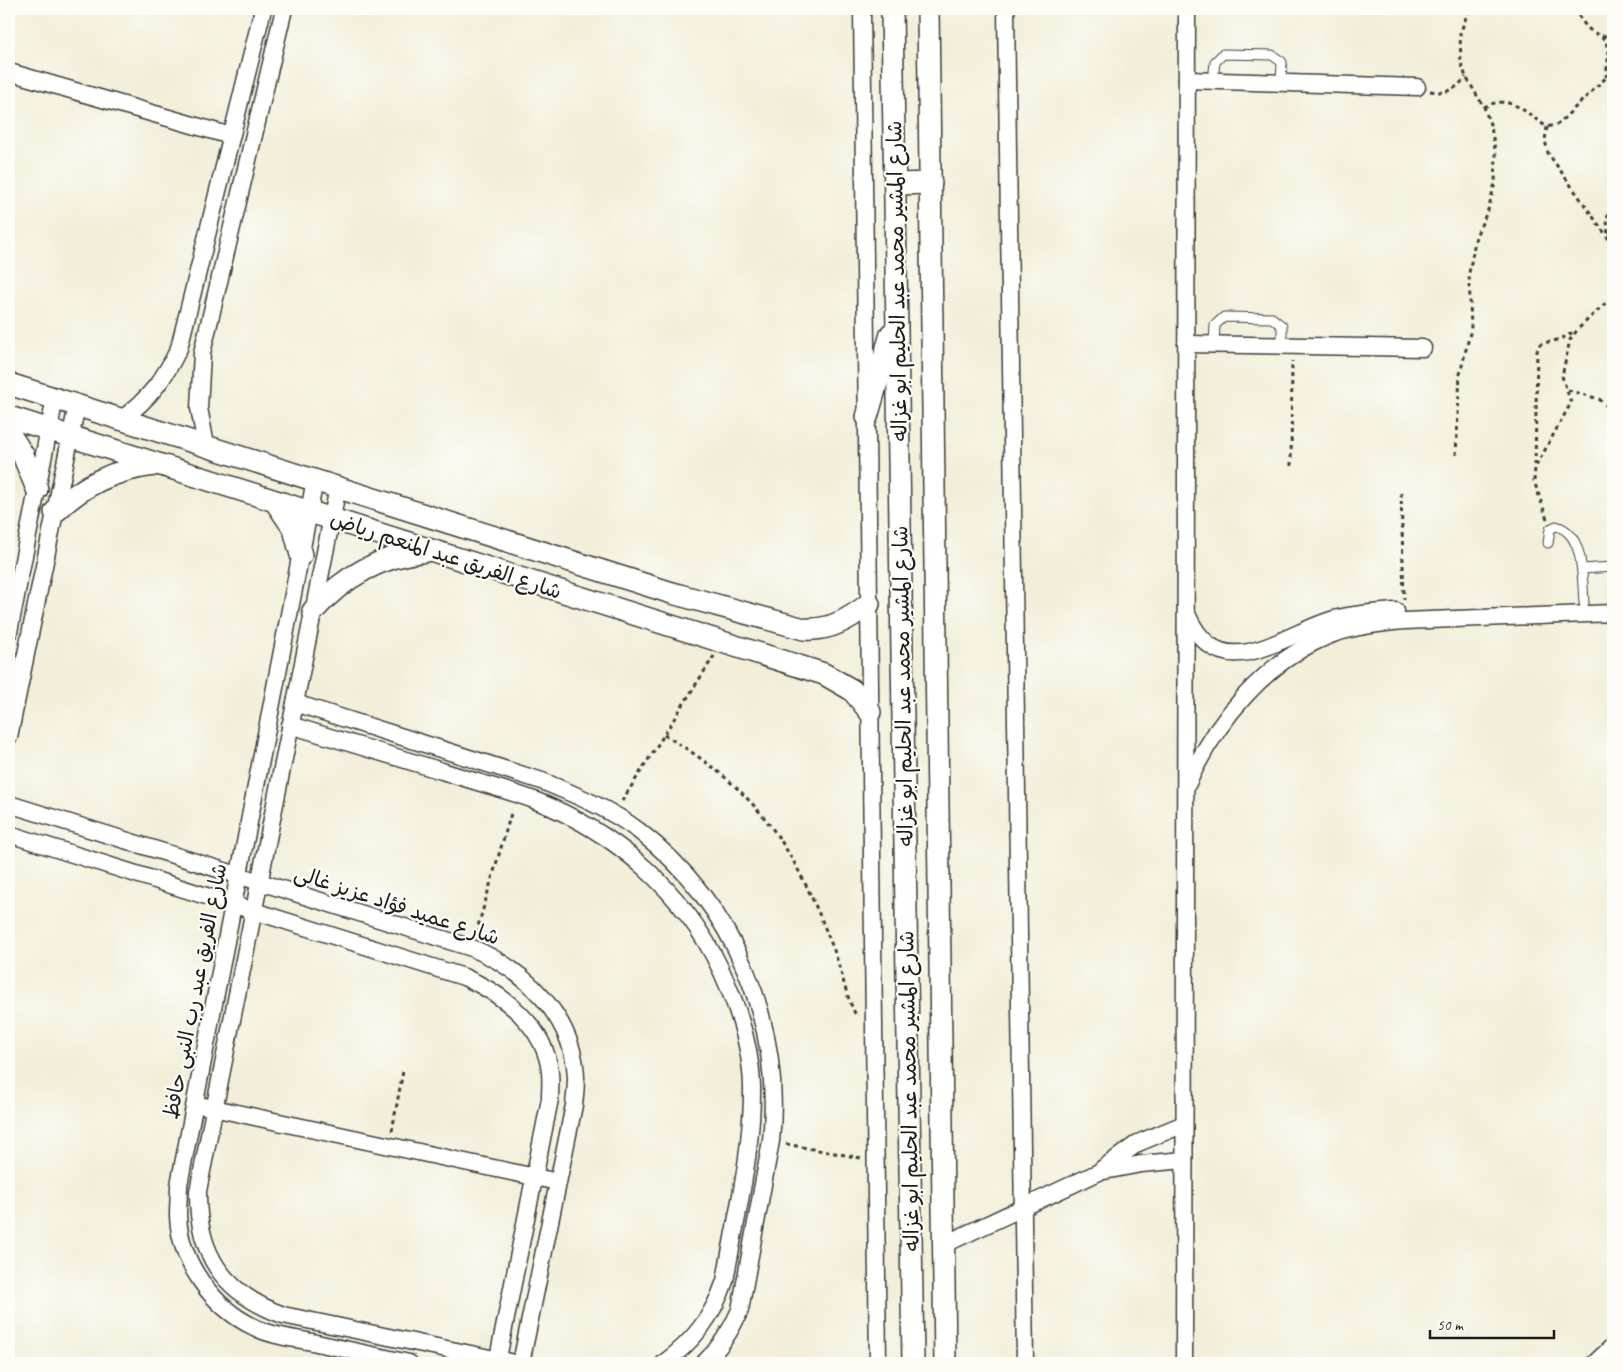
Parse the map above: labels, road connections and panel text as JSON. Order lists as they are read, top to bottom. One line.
{"streets":{"street":["شارع المشير محمد عبد الحليم ابو غزاله","شارع الفريق عبد المنعم رياض","شارع عميد فؤاد عزيز غالى","شارع الفريق عبد رب النبى حافظ"]},"crossings":[["شارع الفريق عبد المنعم رياض","شارع الفريق عبد رب النبى حافظ"],["شارع عميد فؤاد عزيز غالى","شارع الفريق عبد رب النبى حافظ"]],"scale_bar":"50 m"}
